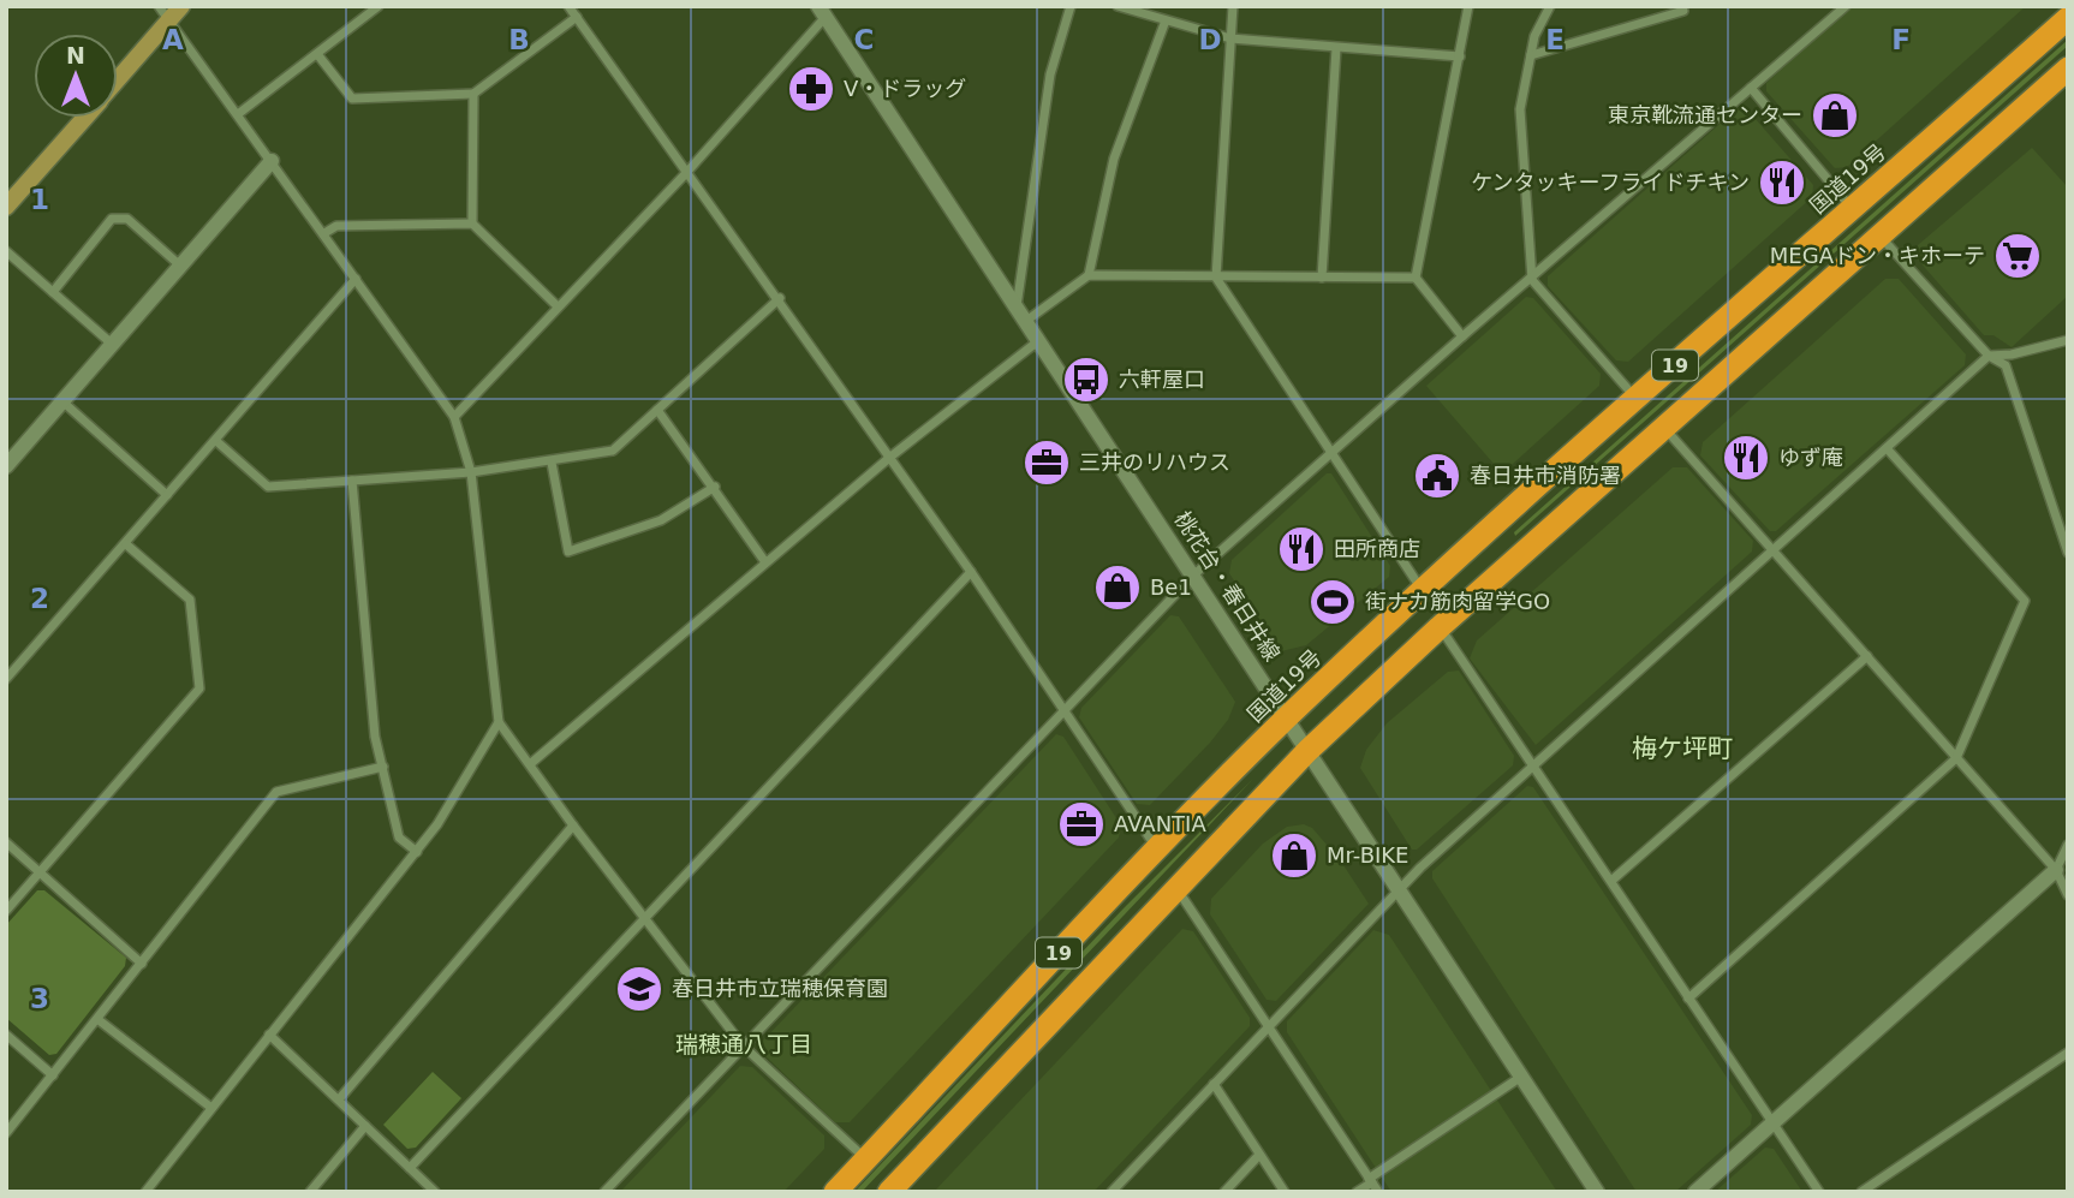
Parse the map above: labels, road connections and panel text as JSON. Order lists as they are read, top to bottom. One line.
{"streets":{"highway":["国道19号","19"],"street":["桃花台・春日井線"]},"crossings":[["国道19号","桃花台・春日井線"],["19","桃花台・春日井線"]],"districts":["梅ケ坪町","瑞穂通八丁目"],"places":{"pharmacy":["V・ドラッグ"],"shop":["東京靴流通センター","Be1","Mr-BIKE"],"restaurant":["ケンタッキーフライドチキン","ゆず庵","田所商店"],"supermarket":["MEGAドン・キホーテ"],"bus stop":["六軒屋口"],"office":["三井のリハウス","AVANTIA"],"public building":["春日井市消防署"],"sports":["街ナカ筋肉留学GO"],"school or university":["春日井市立瑞穂保育園"]},"north":"top","grid":{"columns":["A","B","C","D","E","F"],"rows":["1","2","3"]}}
